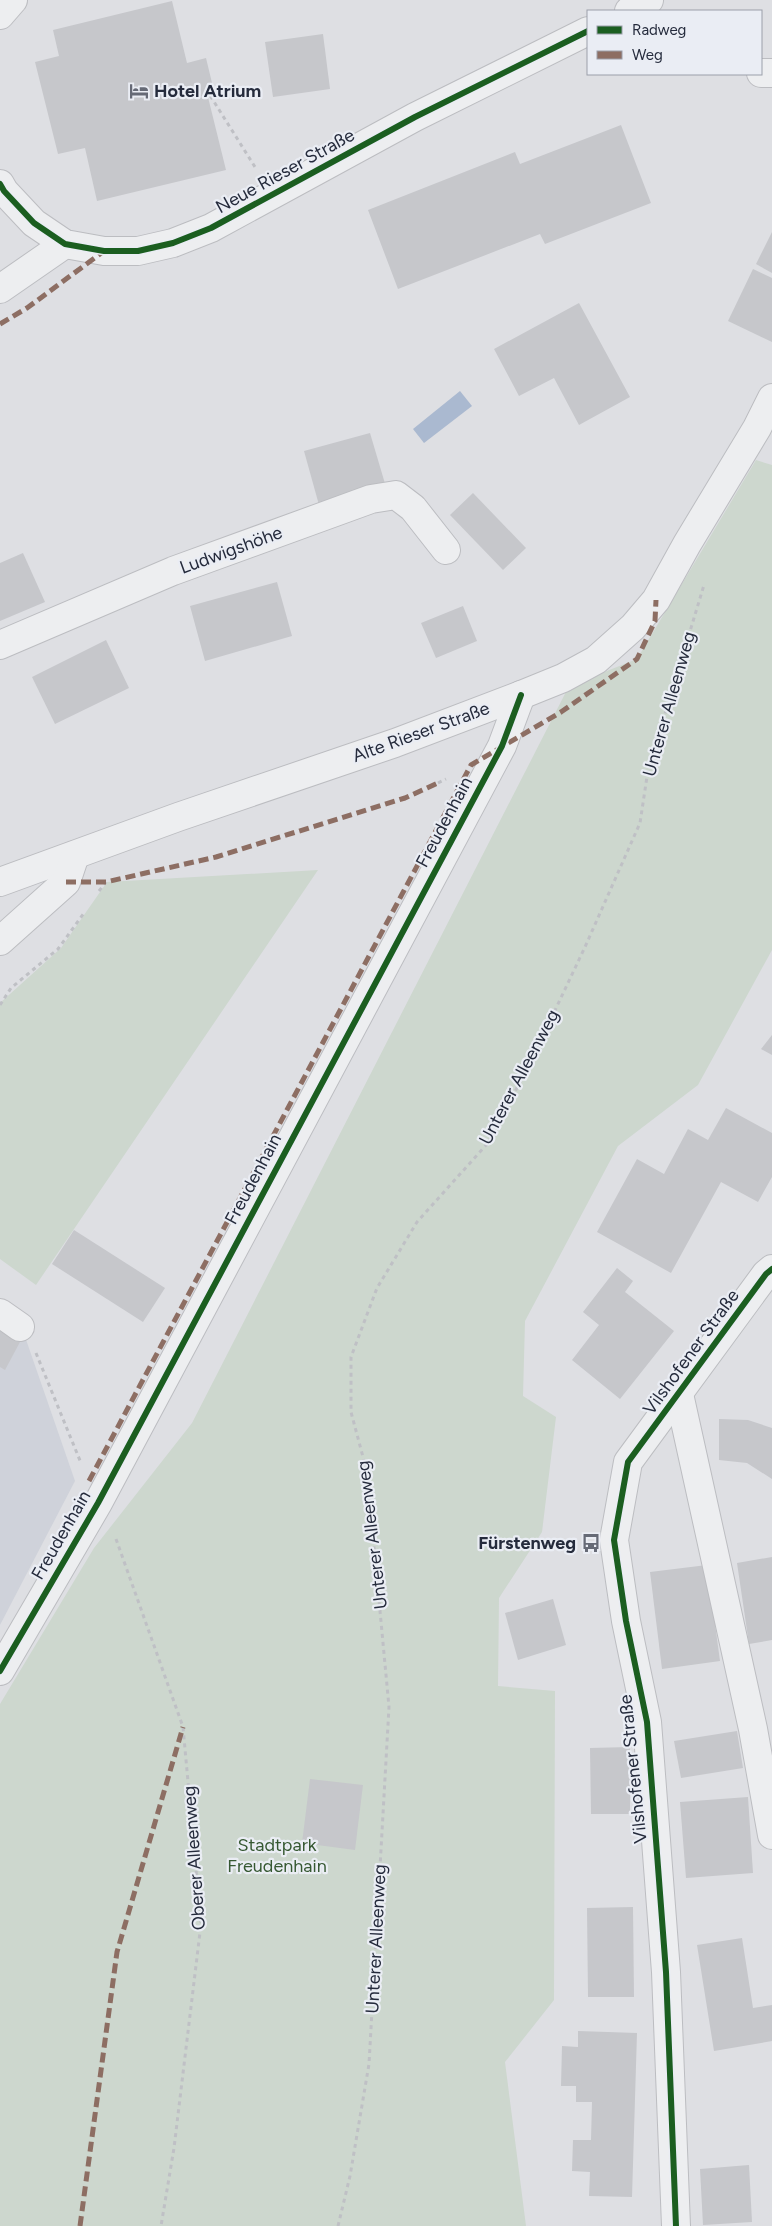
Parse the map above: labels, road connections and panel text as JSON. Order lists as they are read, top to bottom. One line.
{"streets":{"street":["Neue Rieser Straße","Ludwigshöhe","Alte Rieser Straße","Freudenhain","Vilshofener Straße"],"path":["Unterer Alleenweg","Oberer Alleenweg"]},"crossings":[["Alte Rieser Straße","Freudenhain"],["Freudenhain","Oberer Alleenweg"]],"parks":["Stadtpark Freudenhain"],"places":{"hotel":["Hotel Atrium"],"bus stop":["Fürstenweg"]},"legend":["Radweg","Weg"]}
